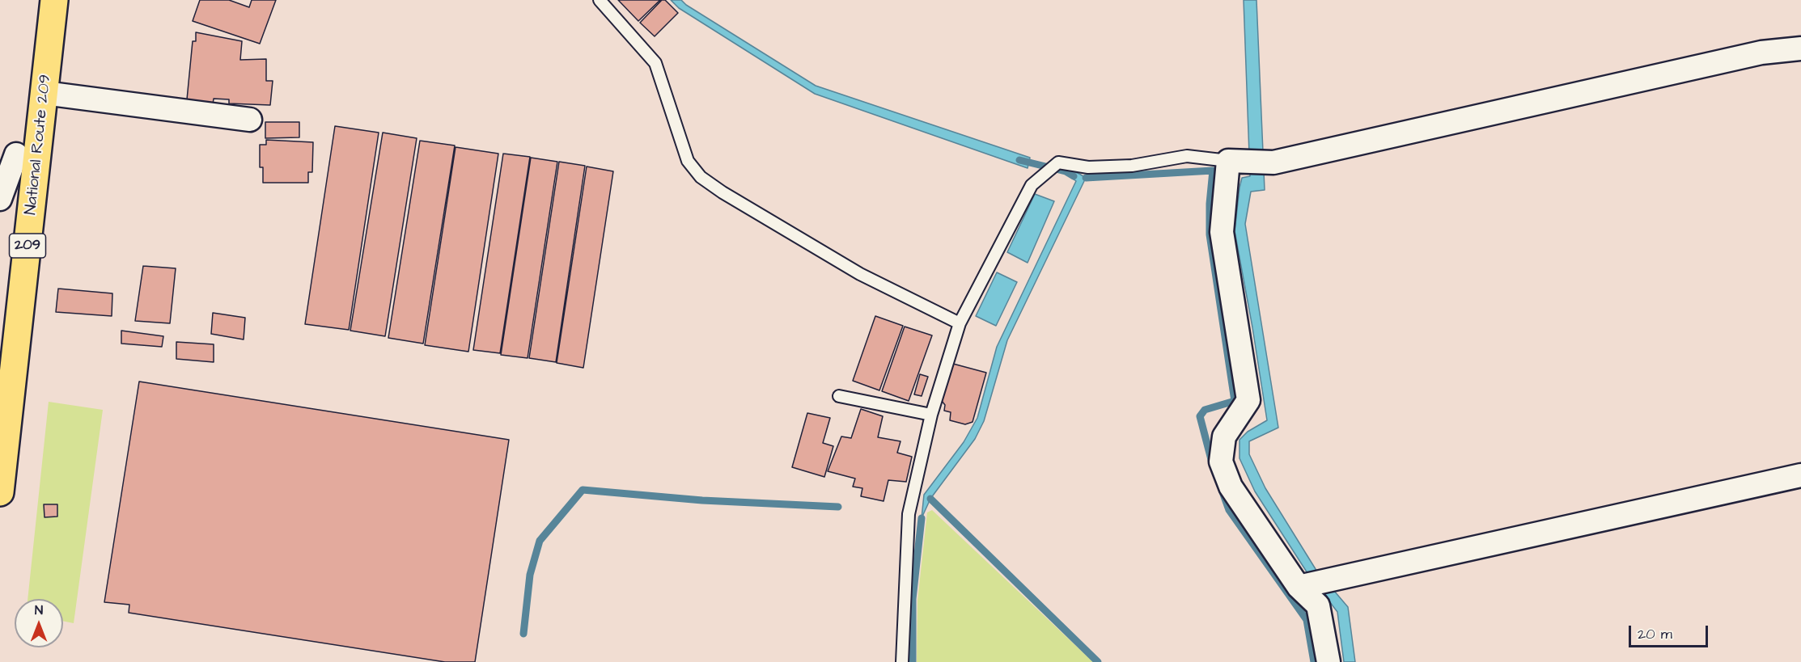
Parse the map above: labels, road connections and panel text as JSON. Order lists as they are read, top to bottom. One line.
{"streets":{"highway":["National Route 209","209"]},"scale_bar":"20 m","north":"top"}
